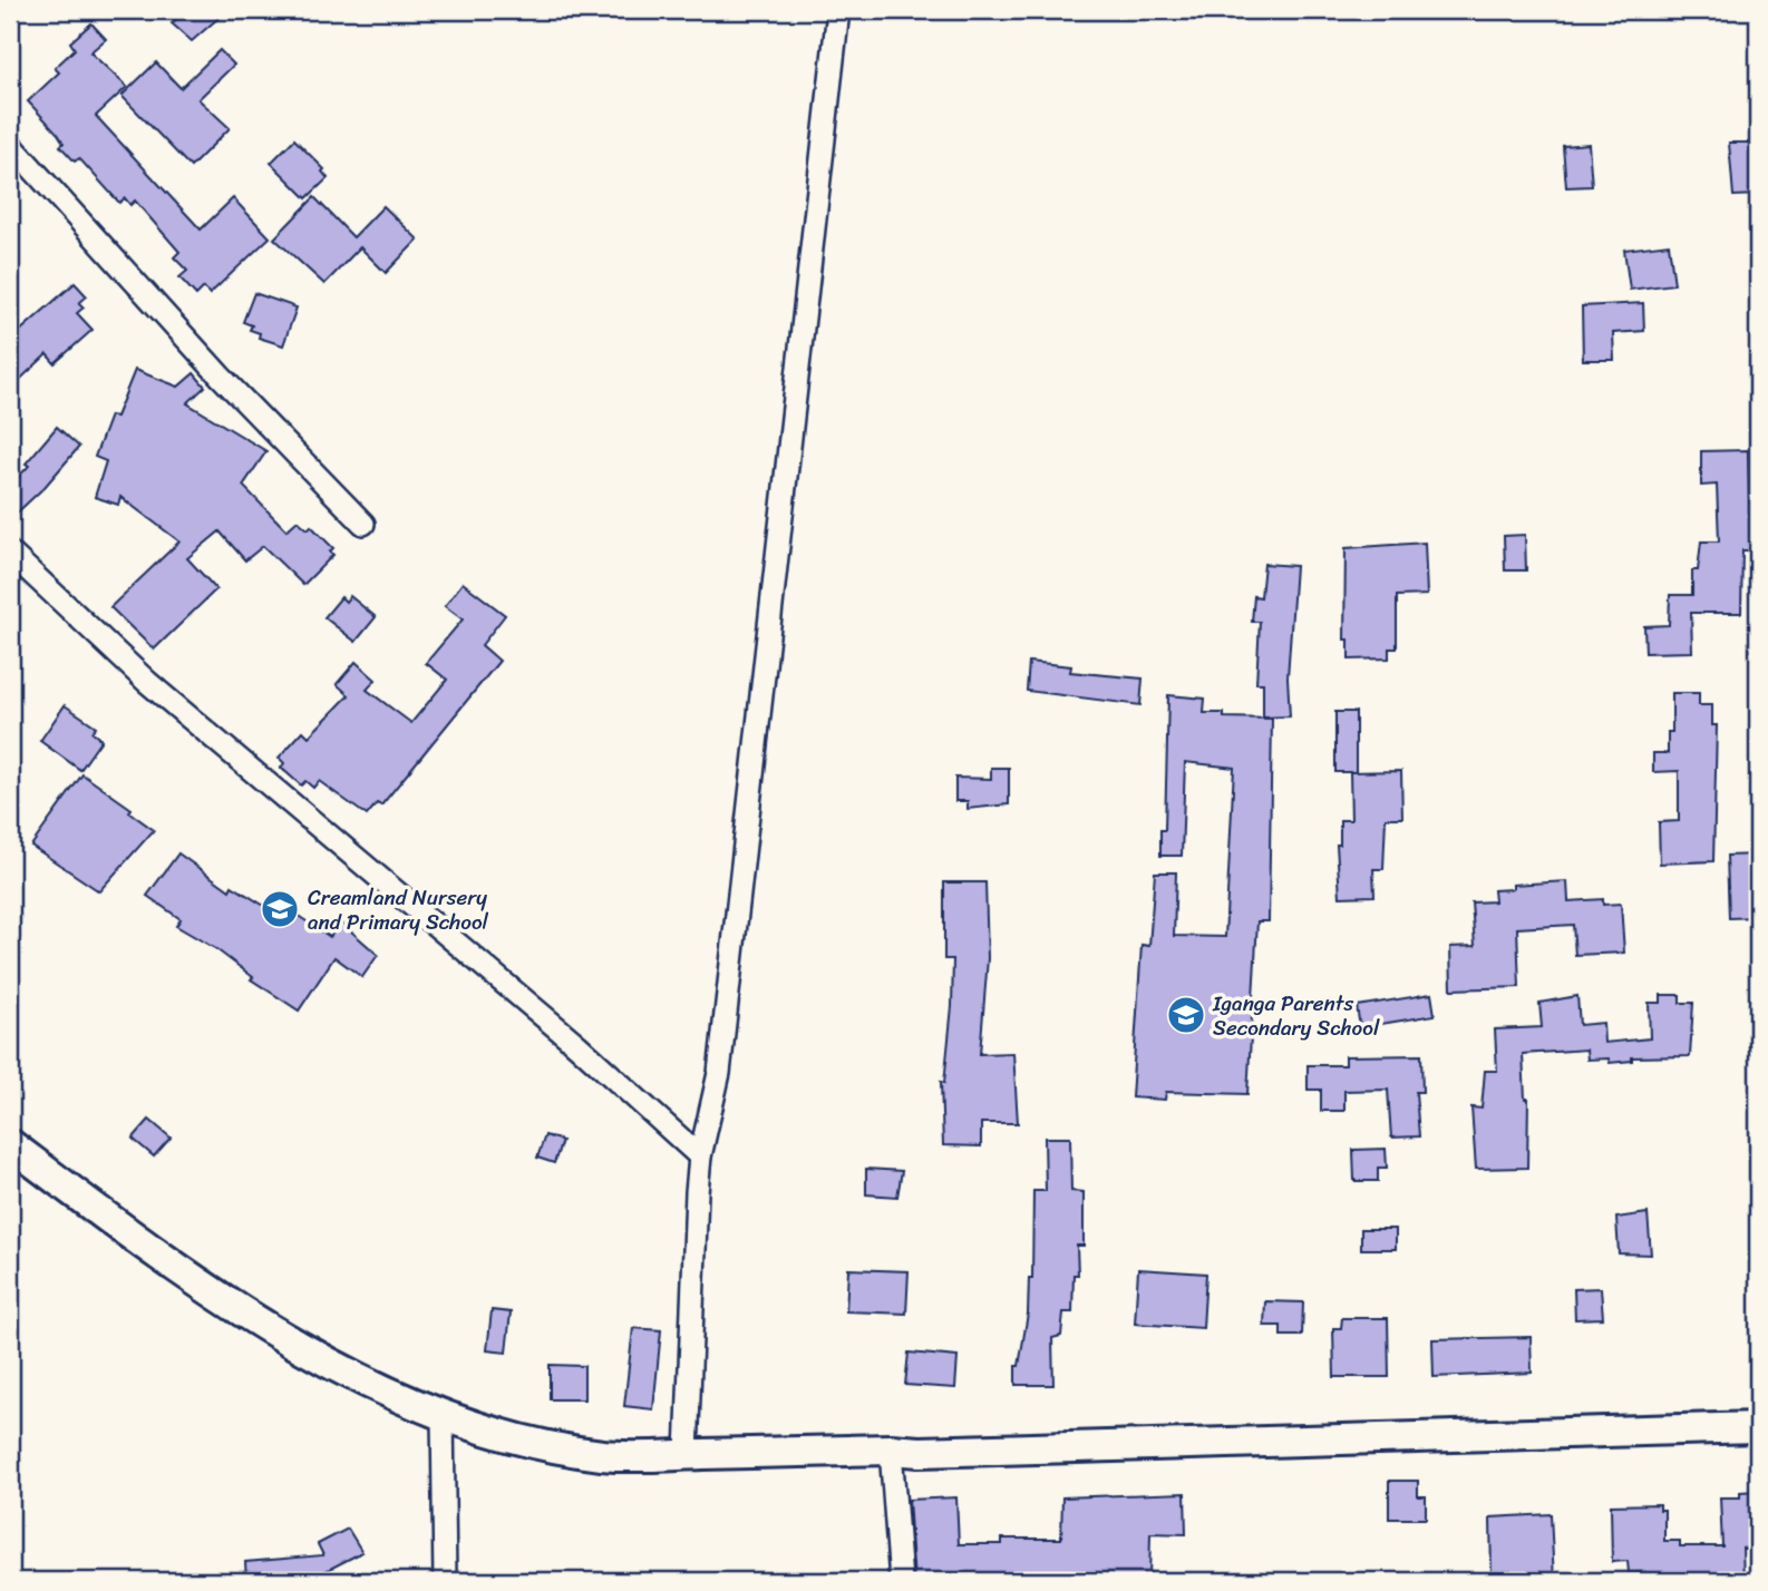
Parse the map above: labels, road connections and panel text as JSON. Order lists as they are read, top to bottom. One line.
{"places":{"school or university":["Creamland Nursery and Primary School","Iganga Parents Secondary School"]}}
